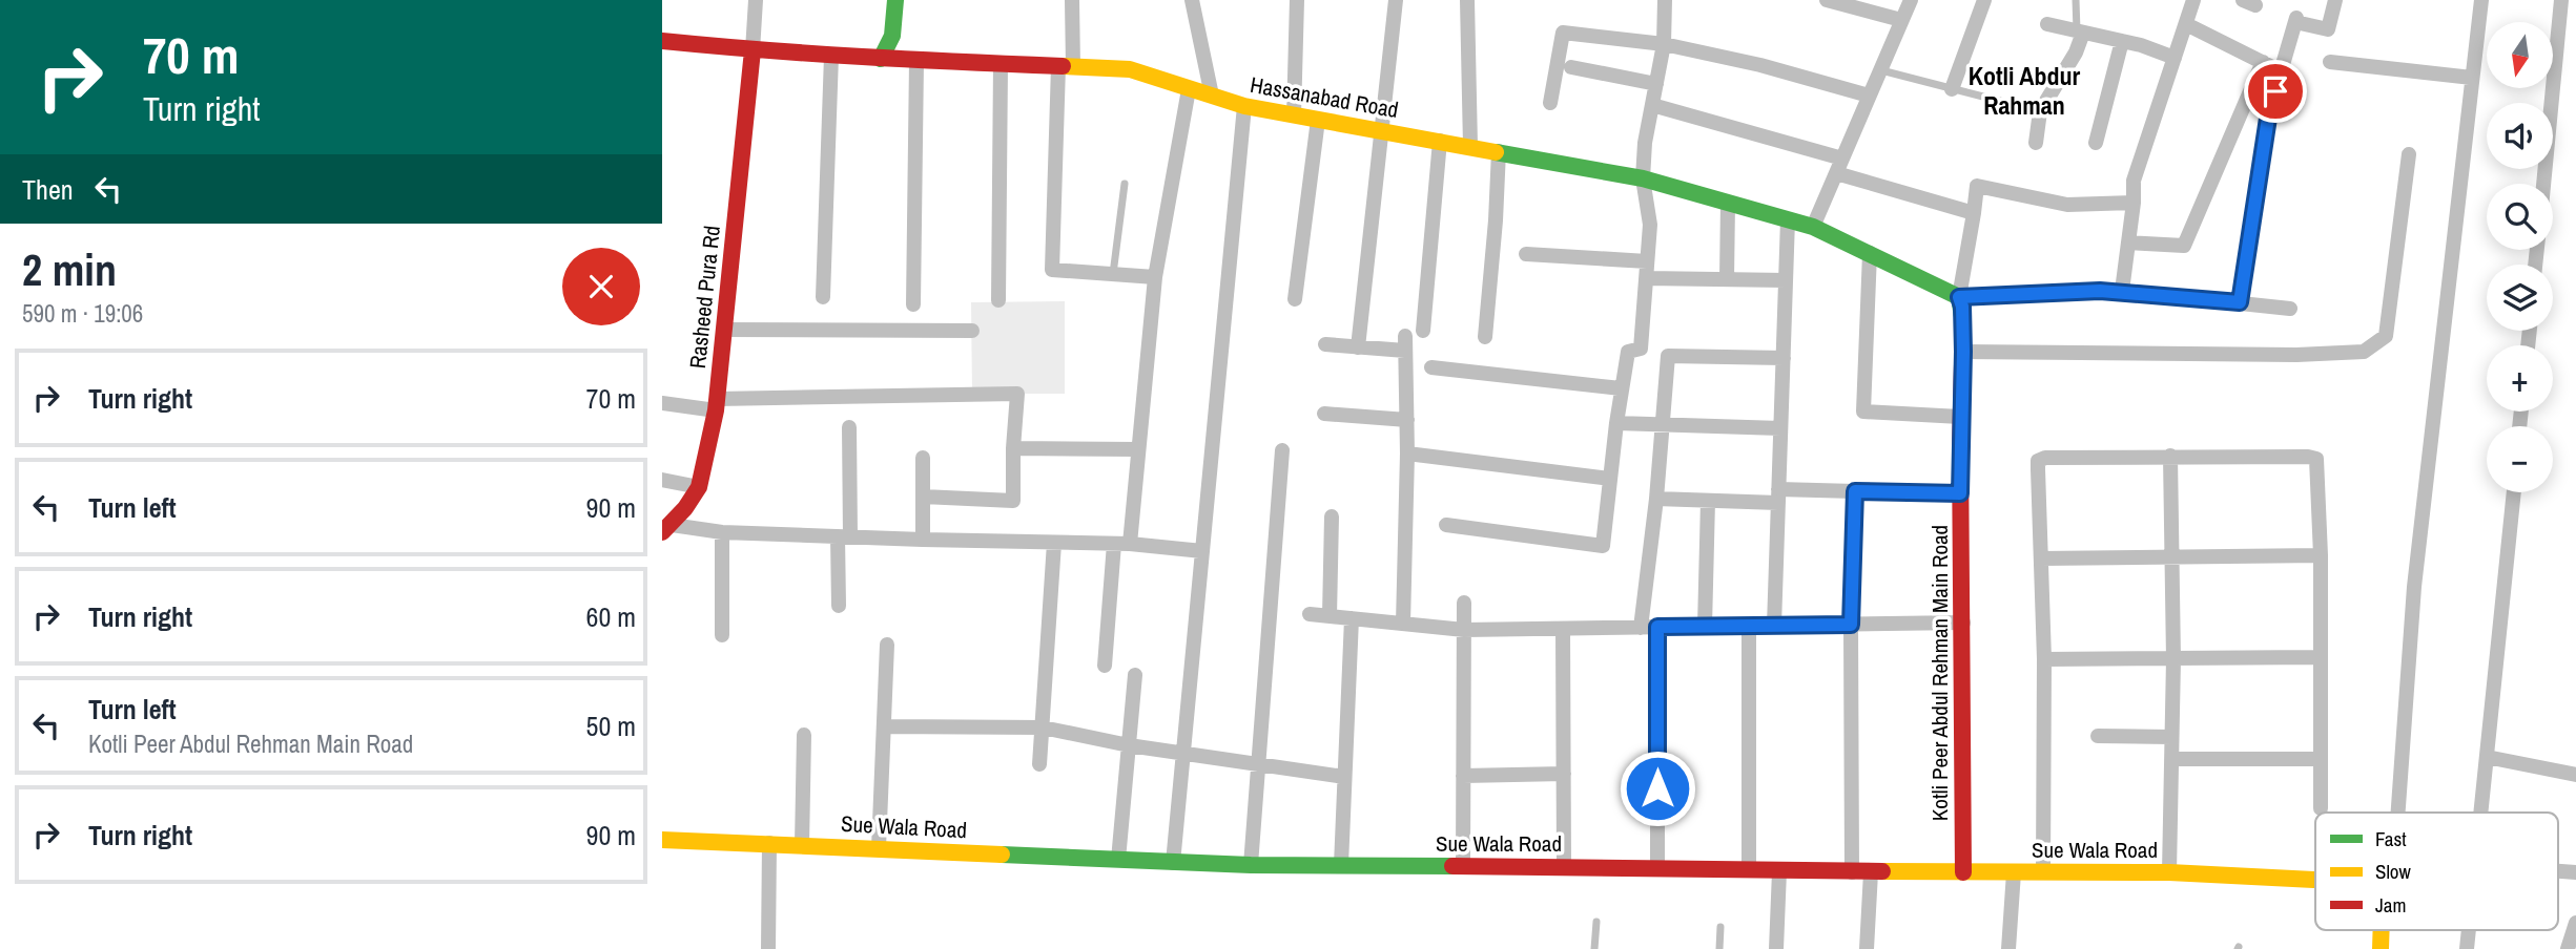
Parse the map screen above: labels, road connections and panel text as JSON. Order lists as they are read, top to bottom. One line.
{"streets":{"street":["Hassanabad Road","Rasheed Pura Rd","Kotli Peer Abdul Rehman Main Road","Sue Wala Road"]},"crossings":[["Hassanabad Road","Rasheed Pura Rd"],["Hassanabad Road","Kotli Peer Abdul Rehman Main Road"],["Kotli Peer Abdul Rehman Main Road","Sue Wala Road"]],"districts":["Kotli Abdur Rahman"],"legend":["Fast","Slow","Jam"],"north":"bottom","page":{"turn":["70 m","Turn right"],"map_buttons":["+","−"],"then":"Then","heading":["2 min","590 m · 19:06"],"list":[{"name":"Turn right","value":"70 m"},{"name":"Turn left","value":"90 m"},{"name":"Turn right","value":"60 m"},{"name":"Turn left","note":"Kotli Peer Abdul Rehman Main Road","value":"50 m"},{"name":"Turn right","value":"90 m"}]}}
